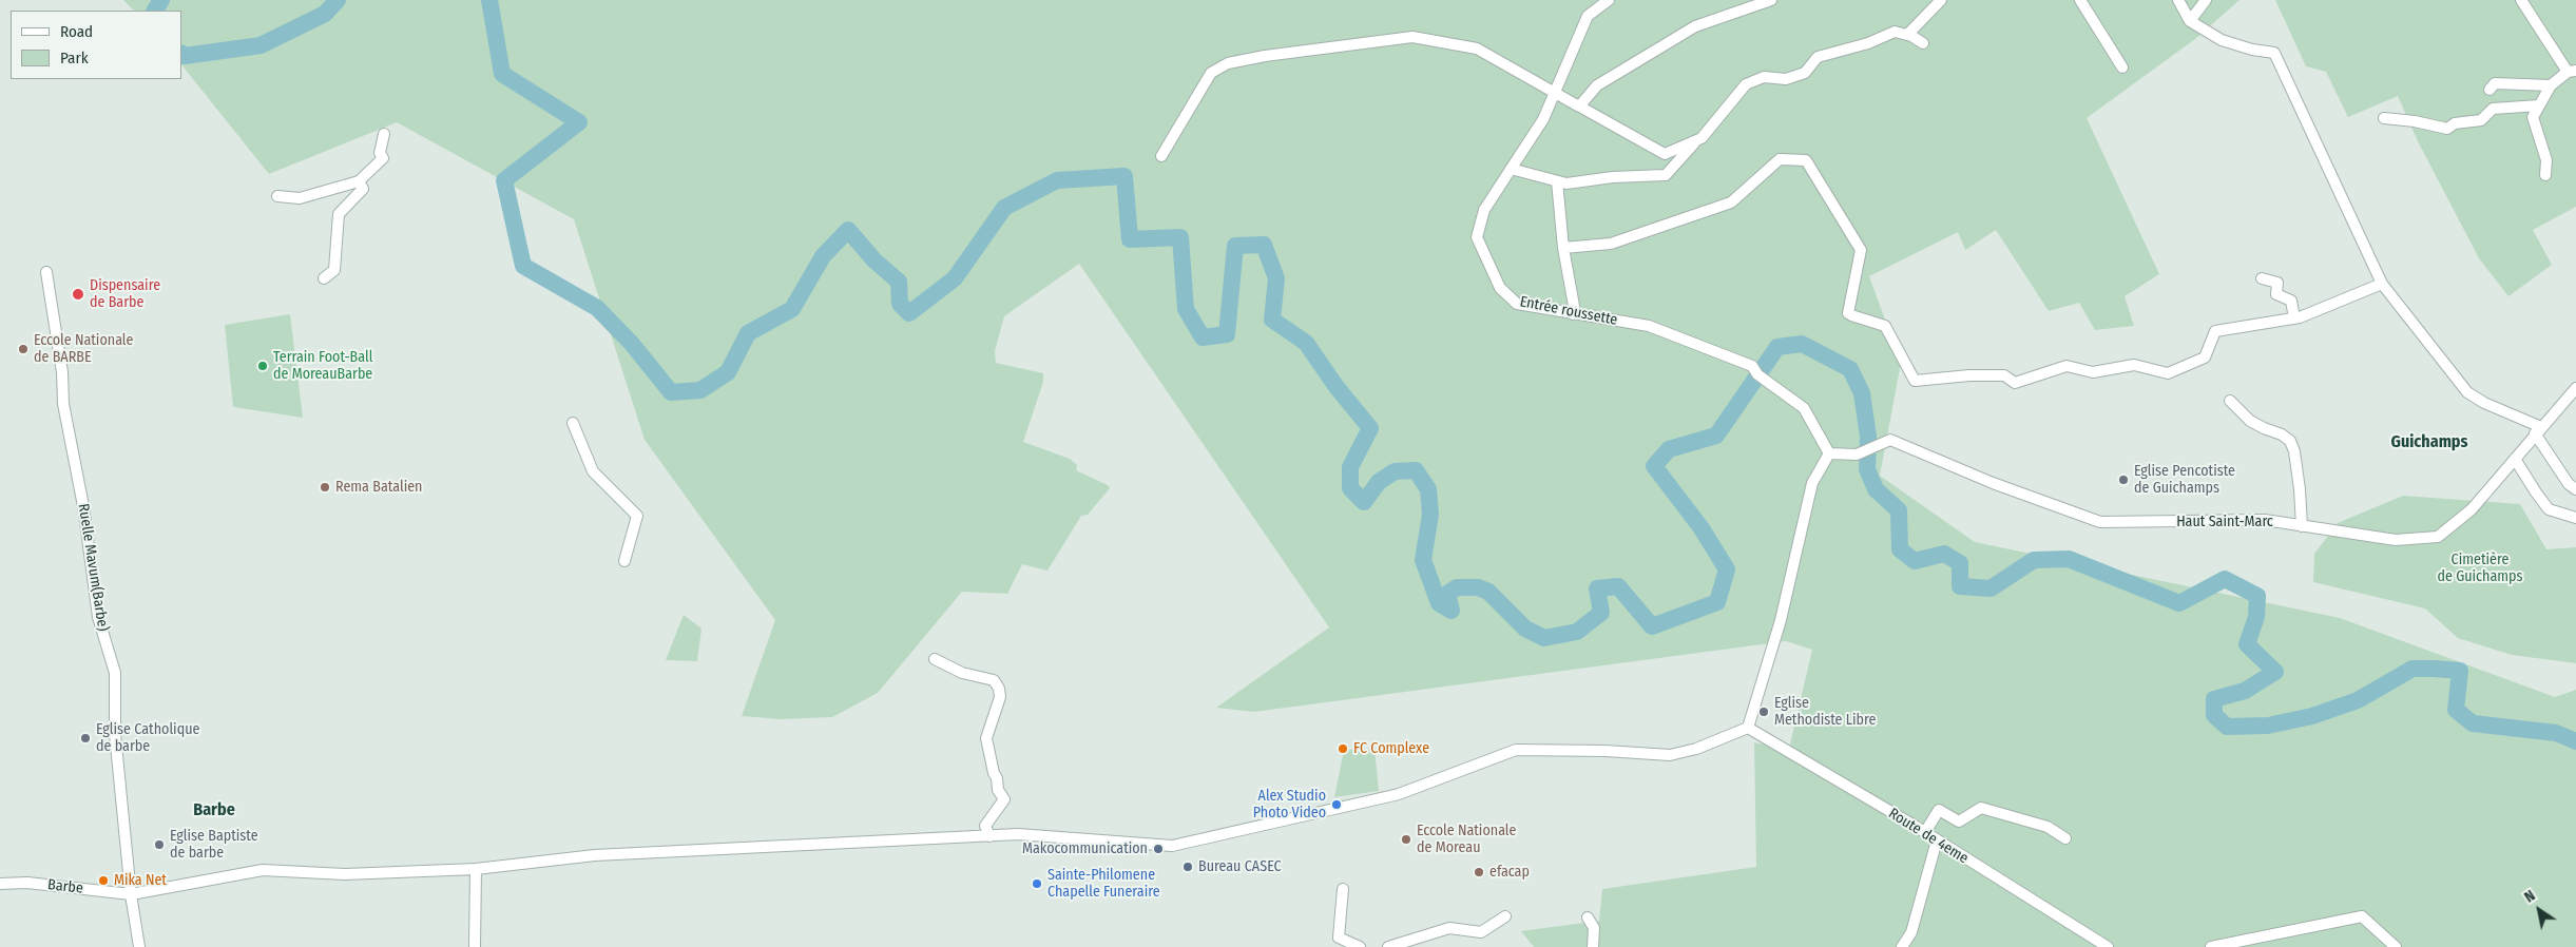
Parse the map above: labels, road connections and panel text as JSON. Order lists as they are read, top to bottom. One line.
{"streets":{"street":["Entrée roussette","Haut Saint-Marc","Ruelle Mavum(Barbe)","Route de 4eme","Barbe"]},"crossings":[["Entrée roussette","Haut Saint-Marc"],["Ruelle Mavum(Barbe)","Barbe"],["Route de 4eme","Barbe"]],"districts":["Guichamps","Barbe"],"parks":["Cimetière de Guichamps"],"places":["Dispensaire de Barbe","Eccole Nationale de BARBE","Terrain Foot-Ball de MoreauBarbe","Eglise Pencotiste de Guichamps","Rema Batalien","Eglise Methodiste Libre","Eglise Catholique de barbe","FC Complexe","Alex Studio Photo Video","Eccole Nationale de Moreau","Eglise Baptiste de barbe","Makocommunication","Bureau CASEC","efacap","Mika Net","Sainte-Philomene Chapelle Funeraire"],"legend":["Road","Park"],"north":"top left"}
